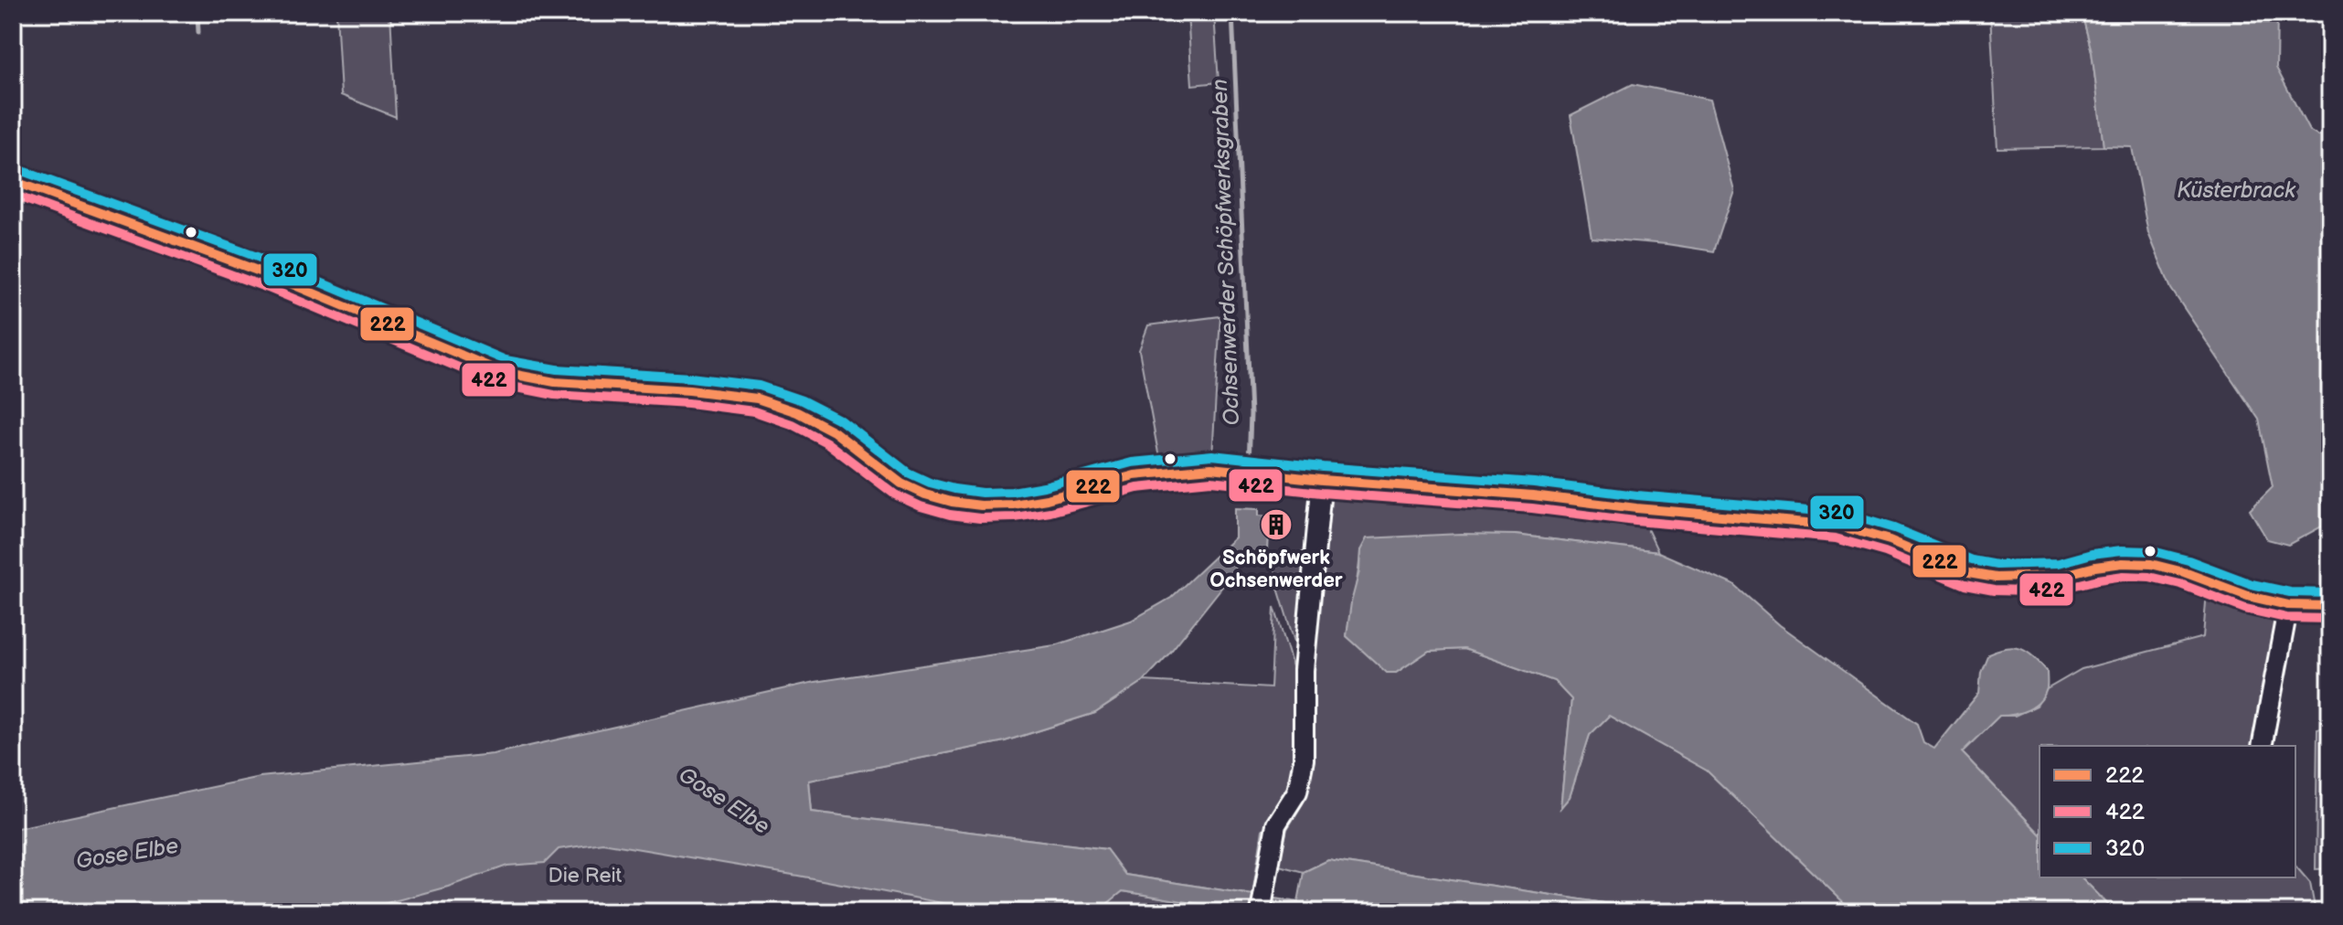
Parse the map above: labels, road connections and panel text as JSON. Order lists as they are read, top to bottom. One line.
{"water":["Küsterbrack","Ochsenwerder Schöpfwerksgraben","Gose Elbe"],"parks":["Die Reit"],"places":{"building":["Schöpfwerk Ochsenwerder"]},"lines":["transit line 320","transit line 222","transit line 422"],"legend":["222","422","320"]}
